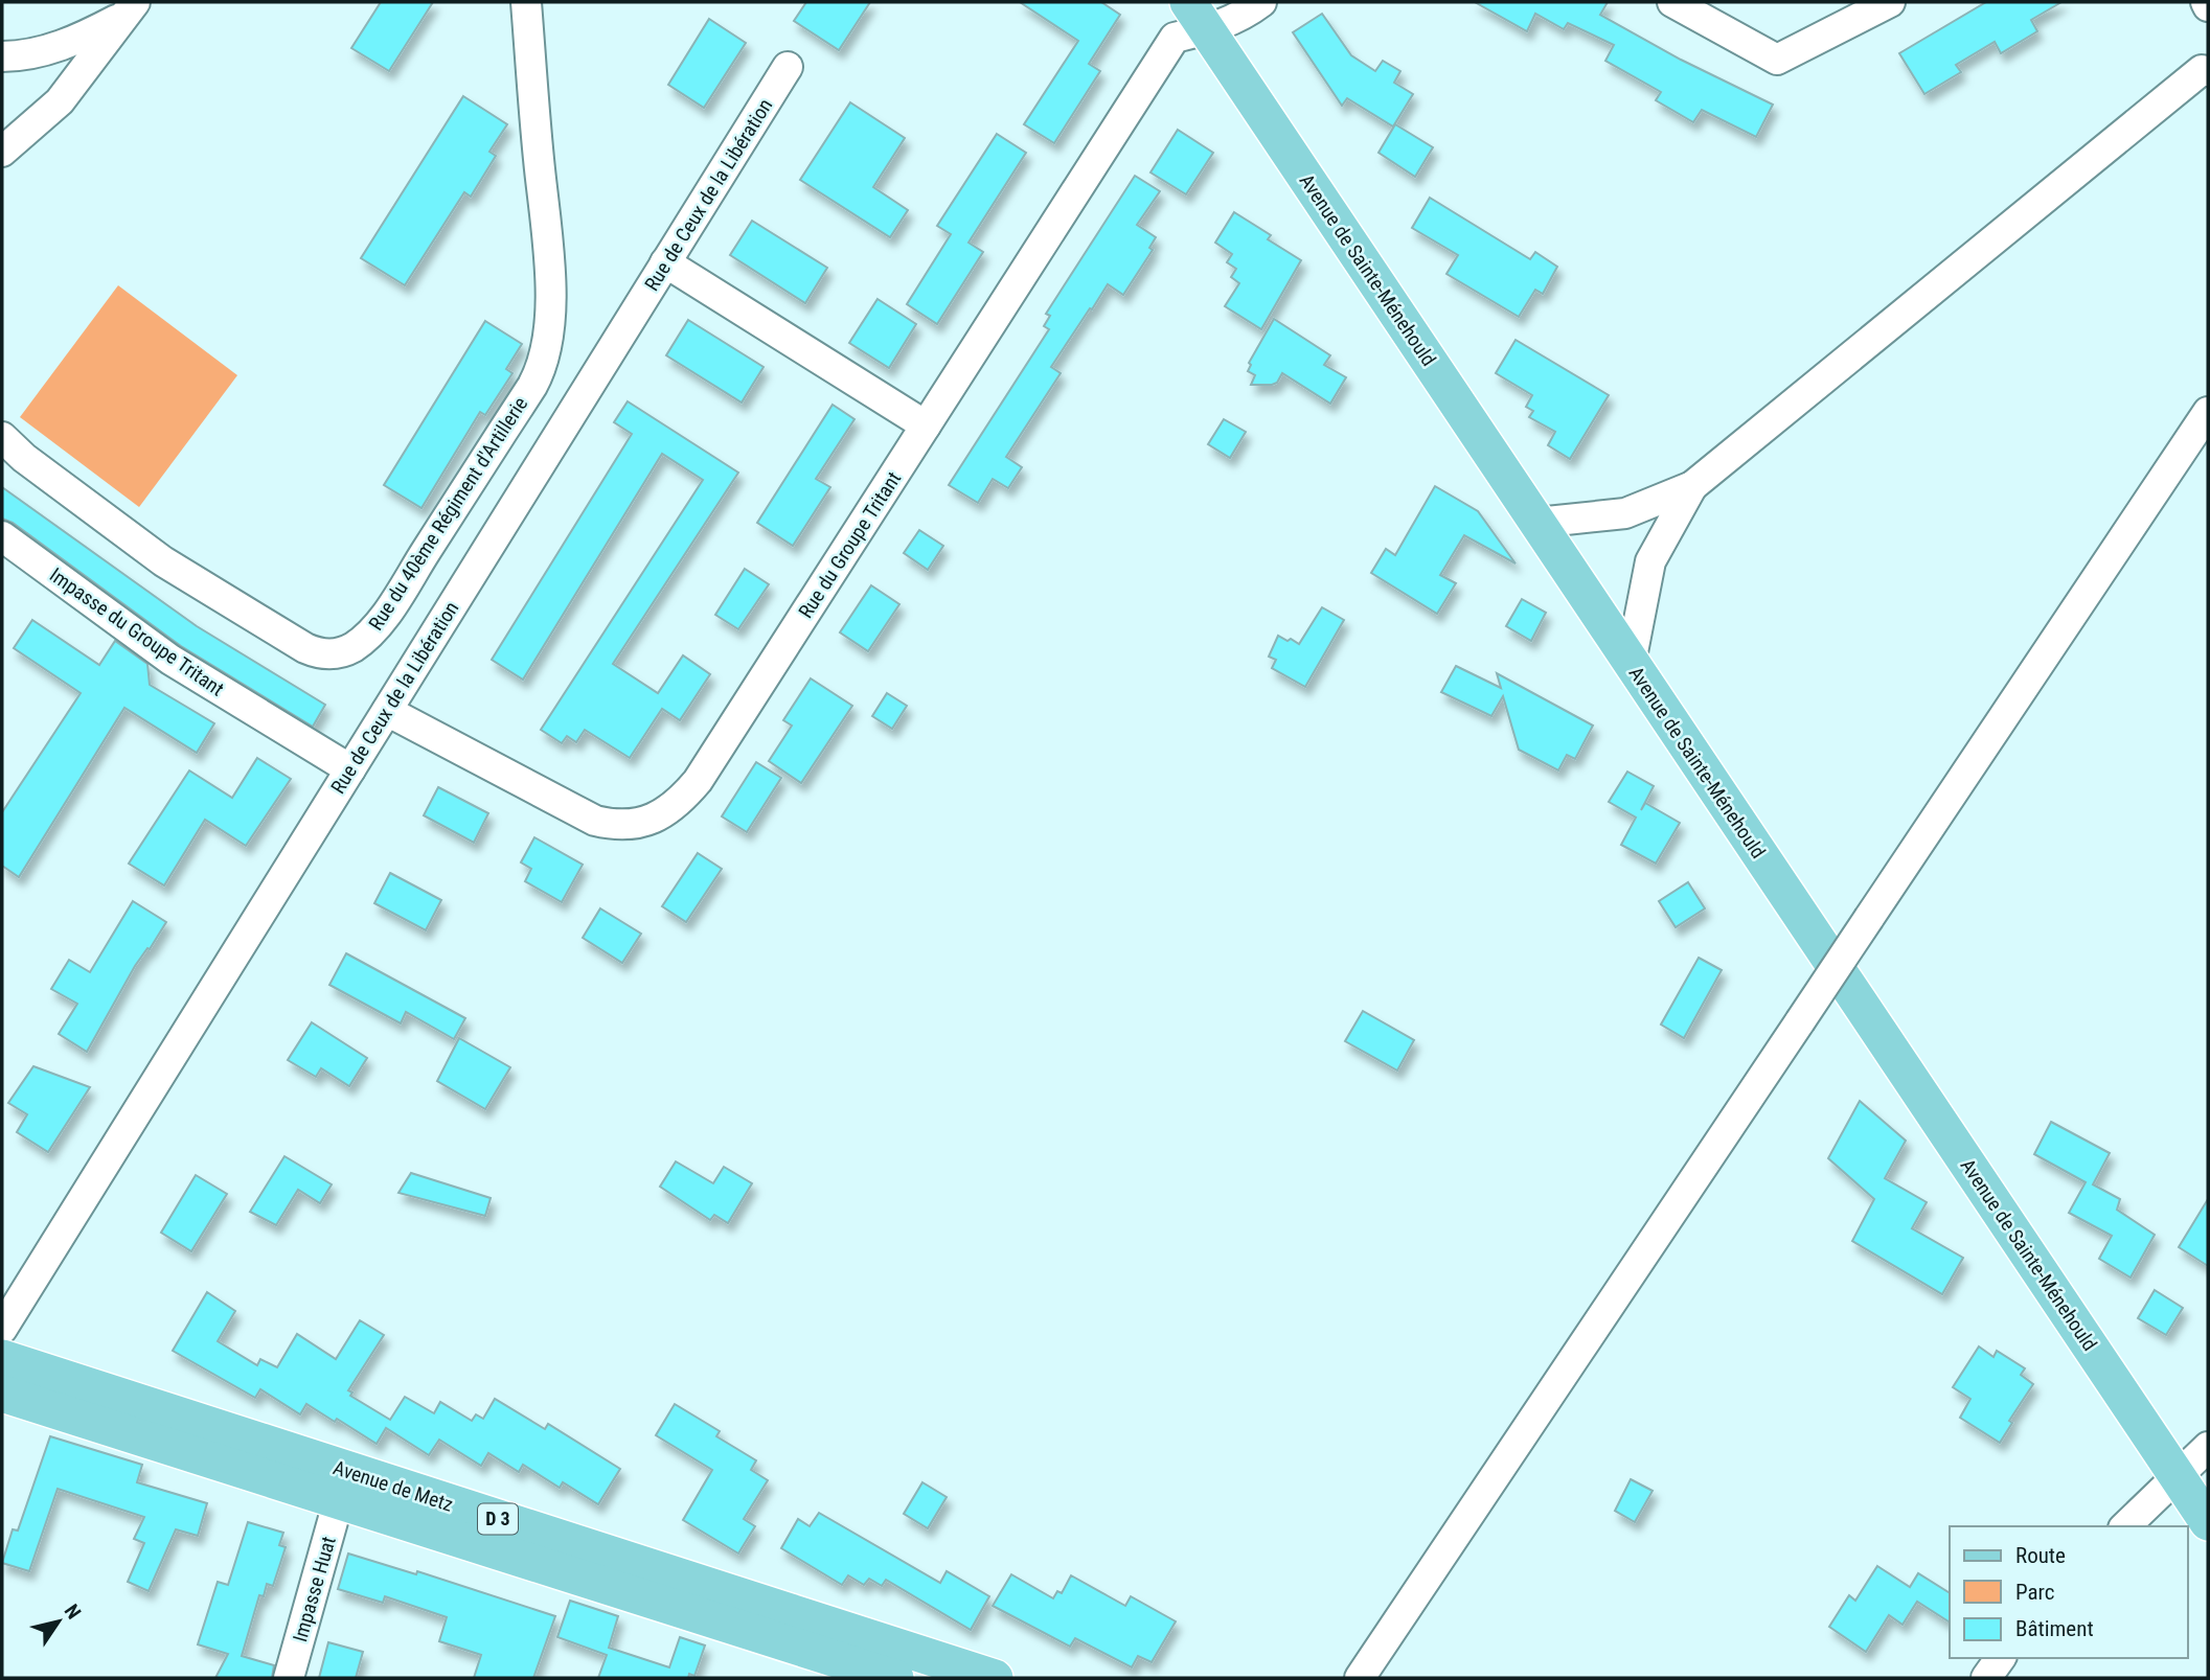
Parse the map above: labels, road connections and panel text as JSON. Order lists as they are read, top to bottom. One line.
{"streets":{"main road":["Avenue de Sainte-Ménehould","Avenue de Metz","D 3"],"street":["Rue de Ceux de la Libération","Rue du 40ème Régiment d'Artillerie","Rue du Groupe Tritant","Impasse du Groupe Tritant","Impasse Huat"]},"crossings":[["Rue de Ceux de la Libération","Rue du Groupe Tritant"],["Rue de Ceux de la Libération","Impasse du Groupe Tritant"],["Avenue de Sainte-Ménehould","Rue du Groupe Tritant"],["Avenue de Metz","Impasse Huat"]],"legend":["Route","Parc","Bâtiment"],"north":"top right"}
